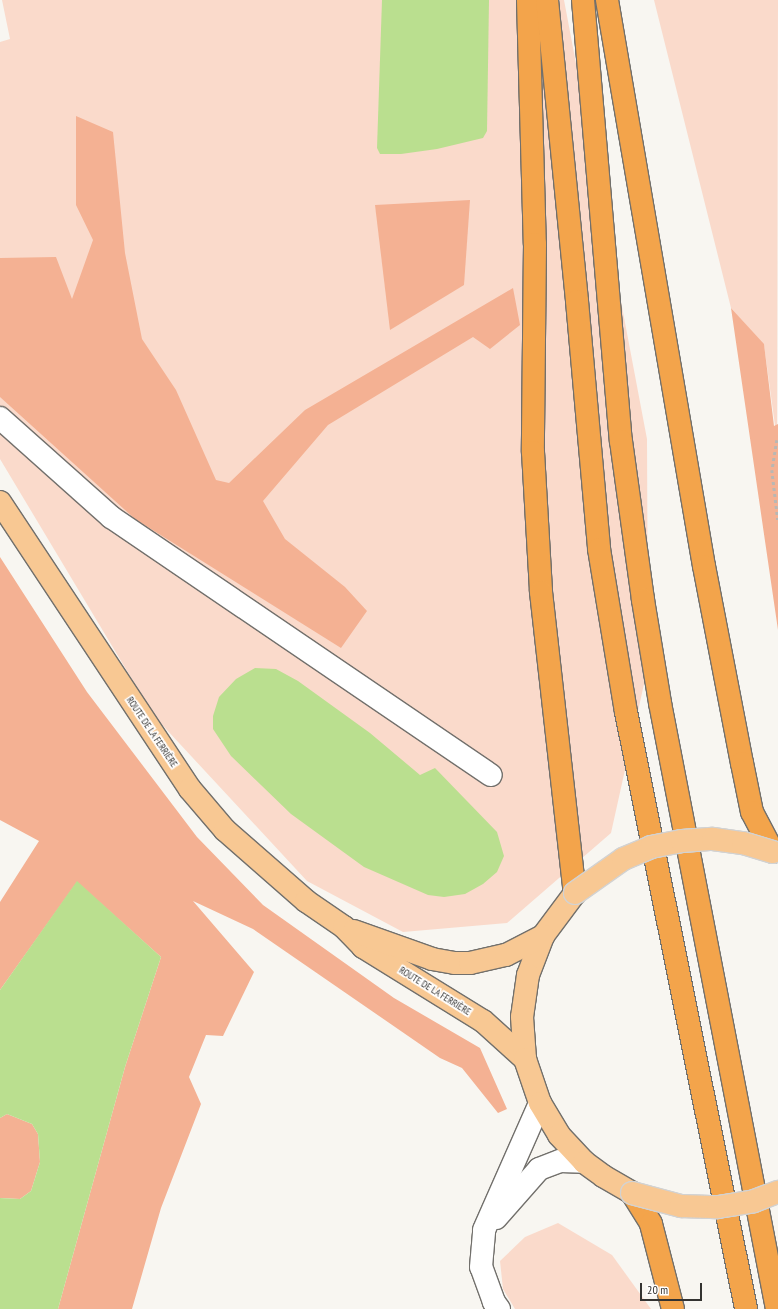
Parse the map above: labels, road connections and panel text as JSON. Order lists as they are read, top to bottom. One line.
{"streets":{"main road":["ROUTE DE LA FERRIÈRE"]},"scale_bar":"20 m"}
